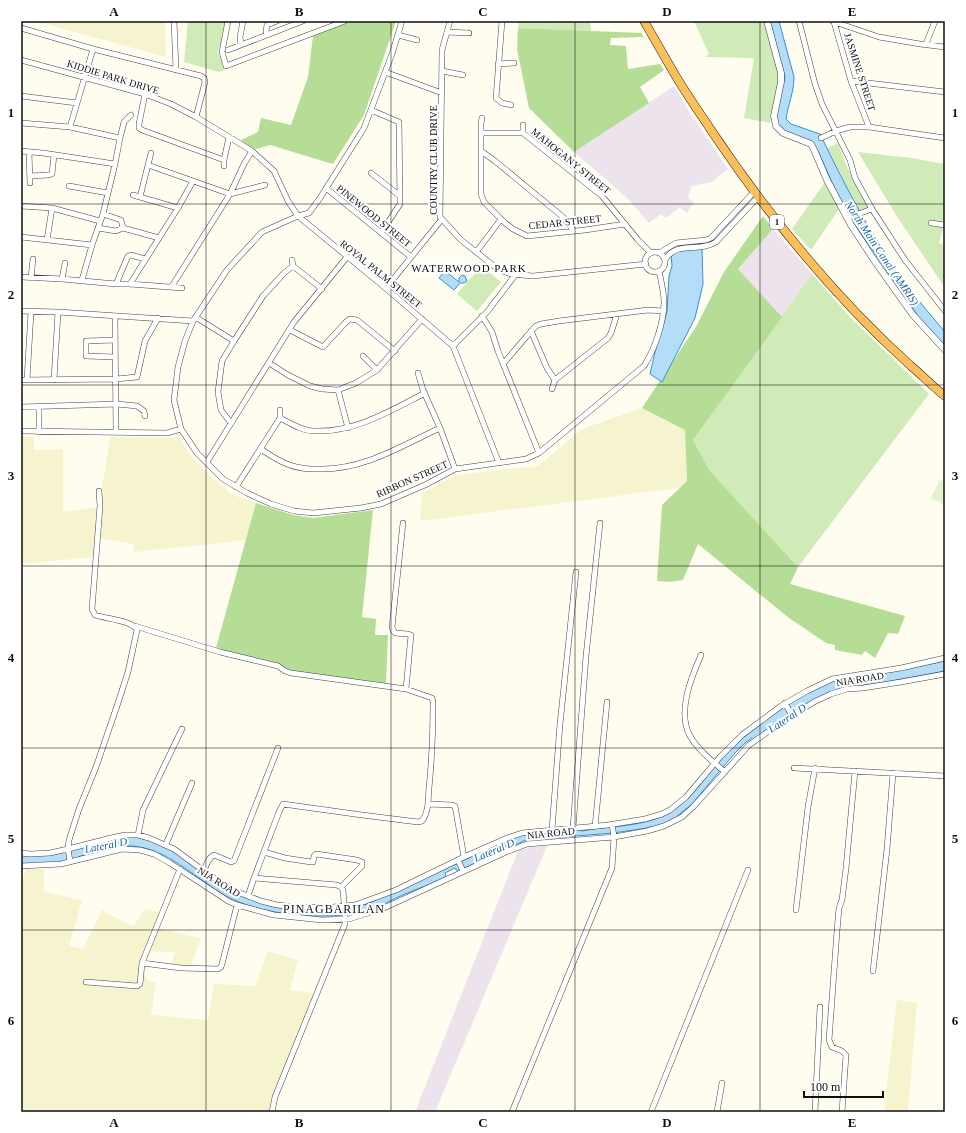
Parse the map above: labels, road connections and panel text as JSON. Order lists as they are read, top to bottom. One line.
{"streets":{"highway":["1"],"street":["JASMINE STREET","KIDDIE PARK DRIVE","COUNTRY CLUB DRIVE","MAHOGANY STREET","PINEWOOD STREET","CEDAR STREET","ROYAL PALM STREET","RIBBON STREET","NIA ROAD"]},"crossings":[["KIDDIE PARK DRIVE","ROYAL PALM STREET"],["COUNTRY CLUB DRIVE","MAHOGANY STREET"],["COUNTRY CLUB DRIVE","RIBBON STREET"],["MAHOGANY STREET","CEDAR STREET"],["MAHOGANY STREET","RIBBON STREET"]],"districts":["WATERWOOD PARK","PINAGBARILAN"],"water":["North Main Canal (AMRIS)","Lateral D"],"scale_bar":"100 m","grid":{"columns":["A","B","C","D","E"],"rows":["1","2","3","4","5","6"]}}
